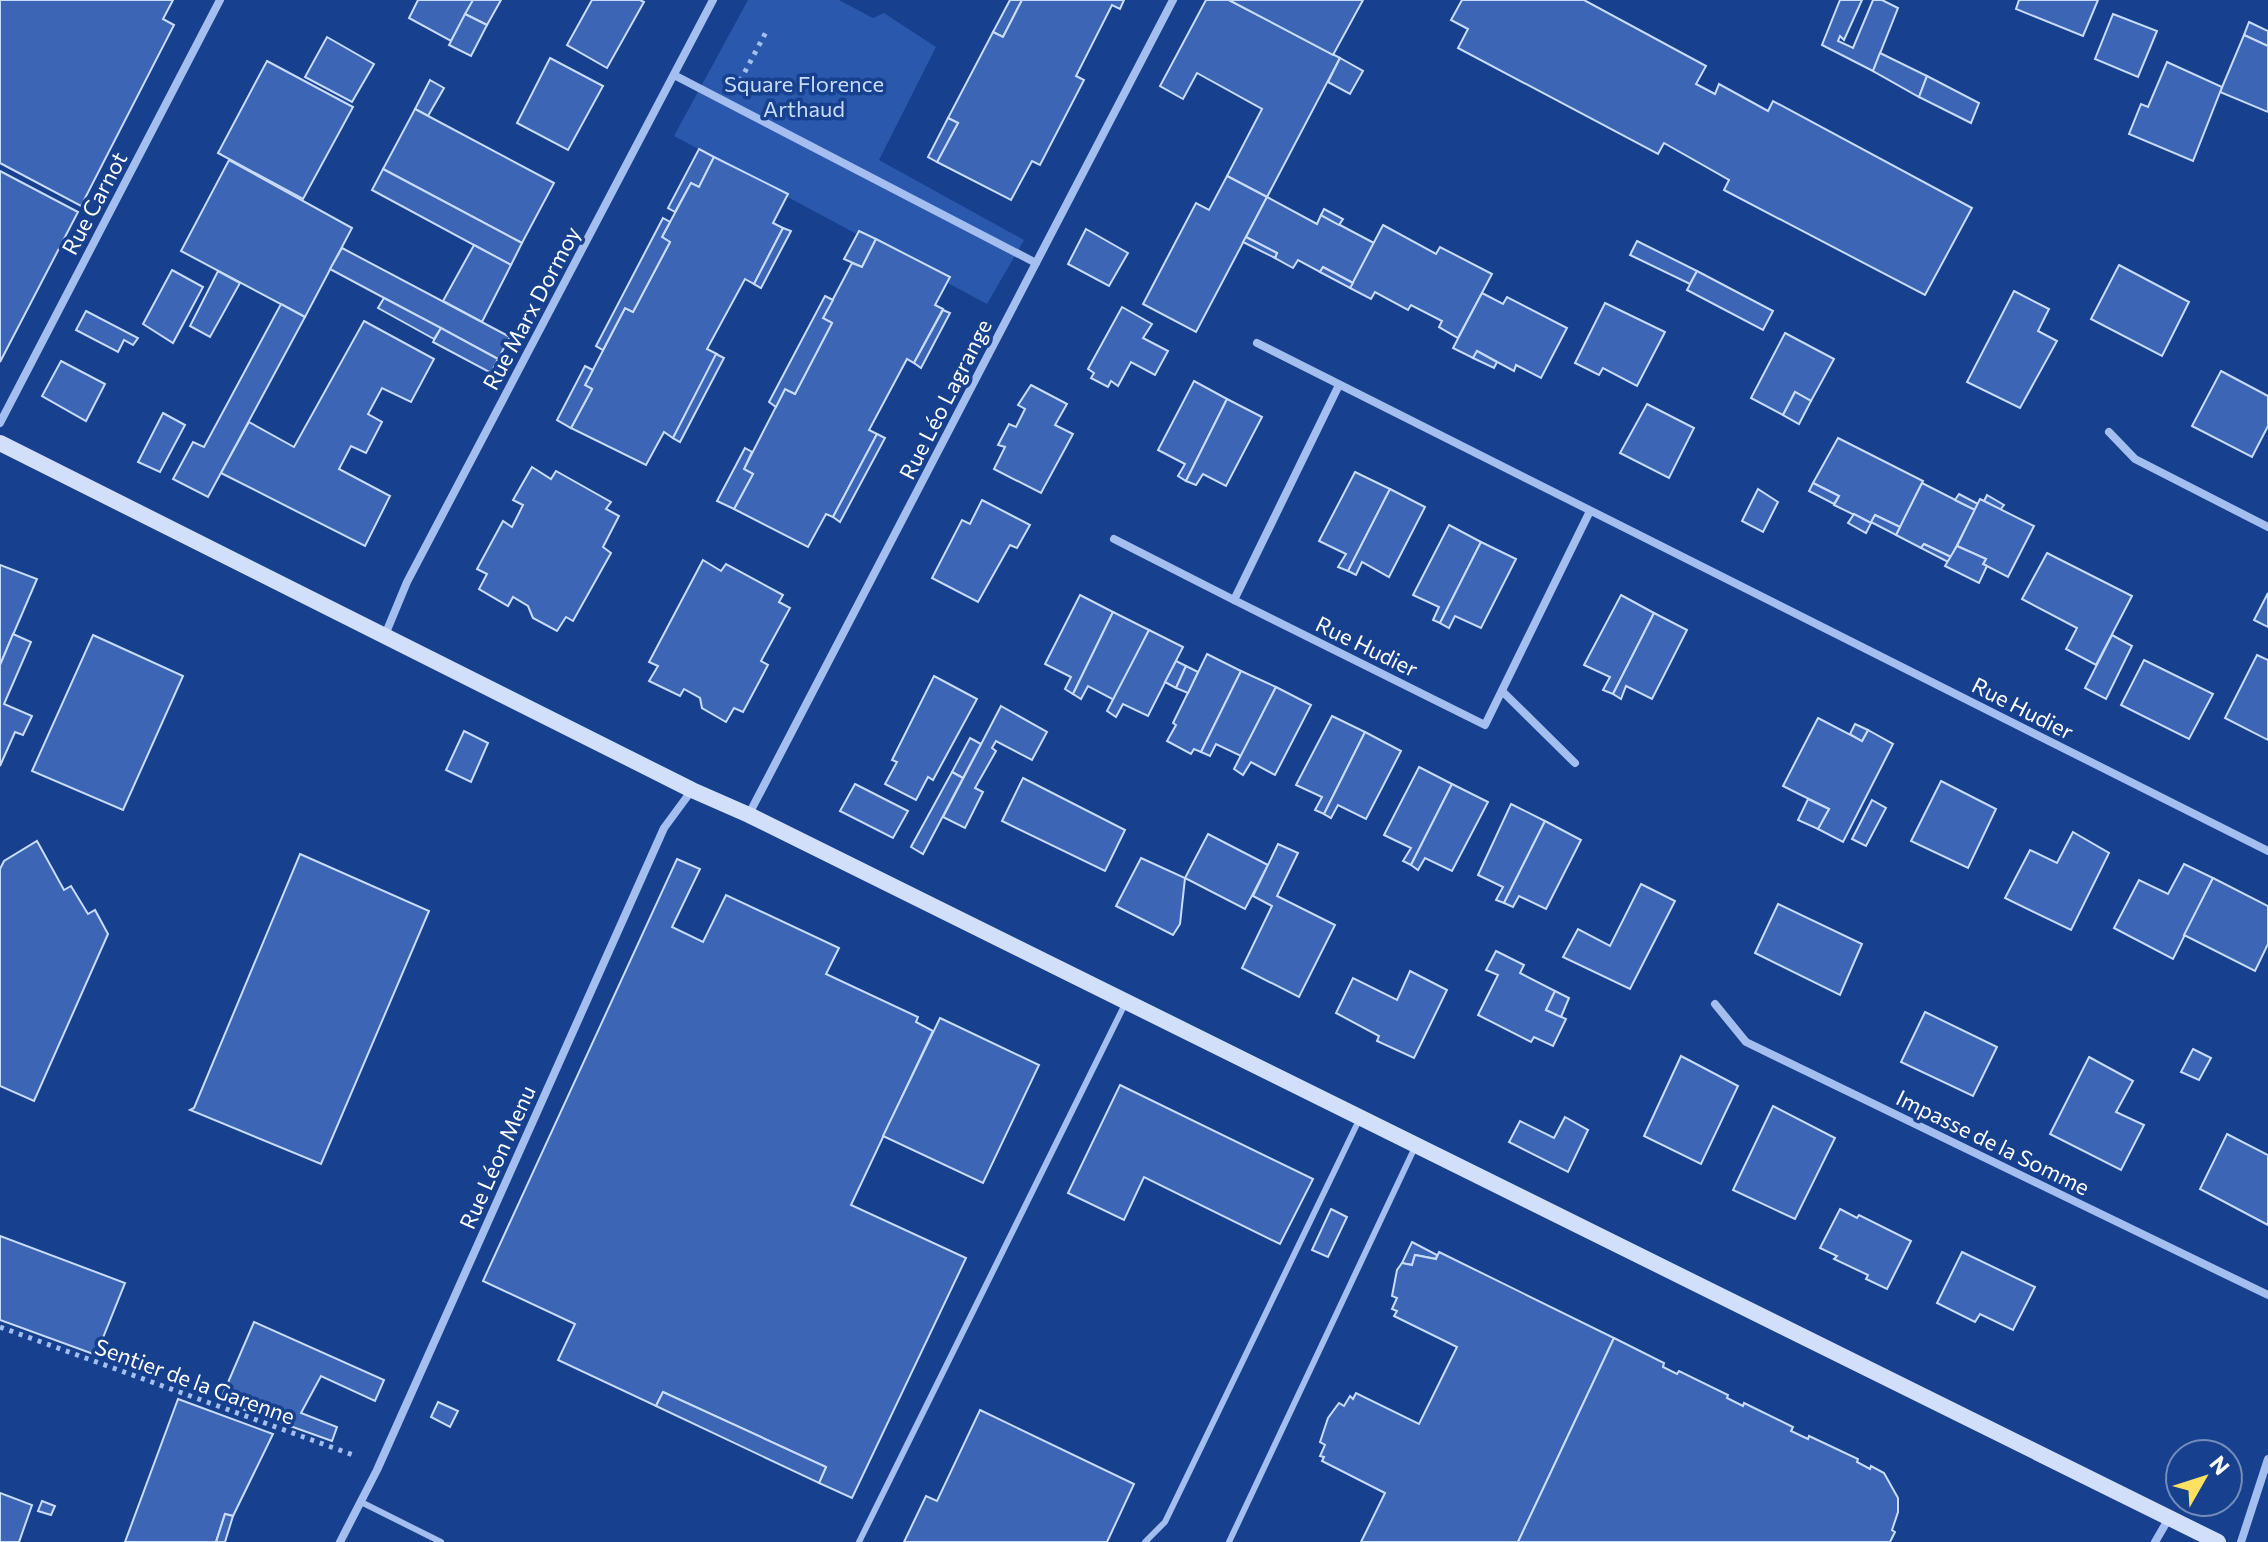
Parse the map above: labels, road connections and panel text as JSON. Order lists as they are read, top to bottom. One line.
{"streets":{"street":["Rue Carnot","Rue Marx Dormoy","Rue Léo Lagrange","Rue Hudier","Impasse de la Somme","Rue Léon Menu"],"path":["Sentier de la Garenne"]},"crossings":[["Rue Léon Menu","Sentier de la Garenne"]],"parks":["Square Florence Arthaud"],"north":"top right"}
